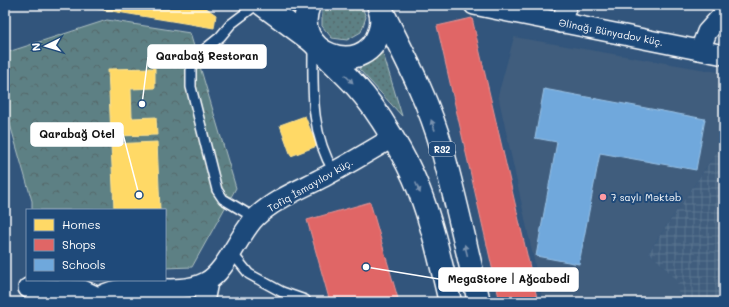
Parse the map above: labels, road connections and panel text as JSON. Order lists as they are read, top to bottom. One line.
{"streets":{"main road":["R32"],"street":["Əlinağı Bünyadov küç.","Tofiq İsmayılov küç."]},"places":["Qarabağ Restoran","Qarabağ Otel","7 saylı Məktəb","MegaStore | Ağcabədi"],"legend":["Homes","Shops","Schools"],"north":"left"}
